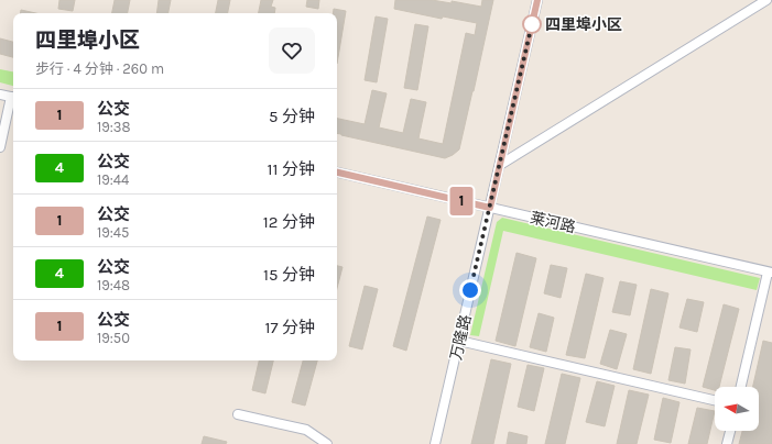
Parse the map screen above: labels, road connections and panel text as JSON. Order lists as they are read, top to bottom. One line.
{"streets":{"street":["莱河路","万隆路"]},"crossings":[["莱河路","万隆路"]],"places":["四里埠小区"],"lines":["bus line 1"],"north":"left","page":{"on_map":"1","heading":["四里埠小区","步行 · 4 分钟 · 260 m"],"list":[{"mark":"1","name":"公交","note":"19:38","value":"5 分钟"},{"mark":"4","name":"公交","note":"19:44","value":"11 分钟"},{"mark":"1","name":"公交","note":"19:45","value":"12 分钟"},{"mark":"4","name":"公交","note":"19:48","value":"15 分钟"},{"mark":"1","name":"公交","note":"19:50","value":"17 分钟"}]}}
